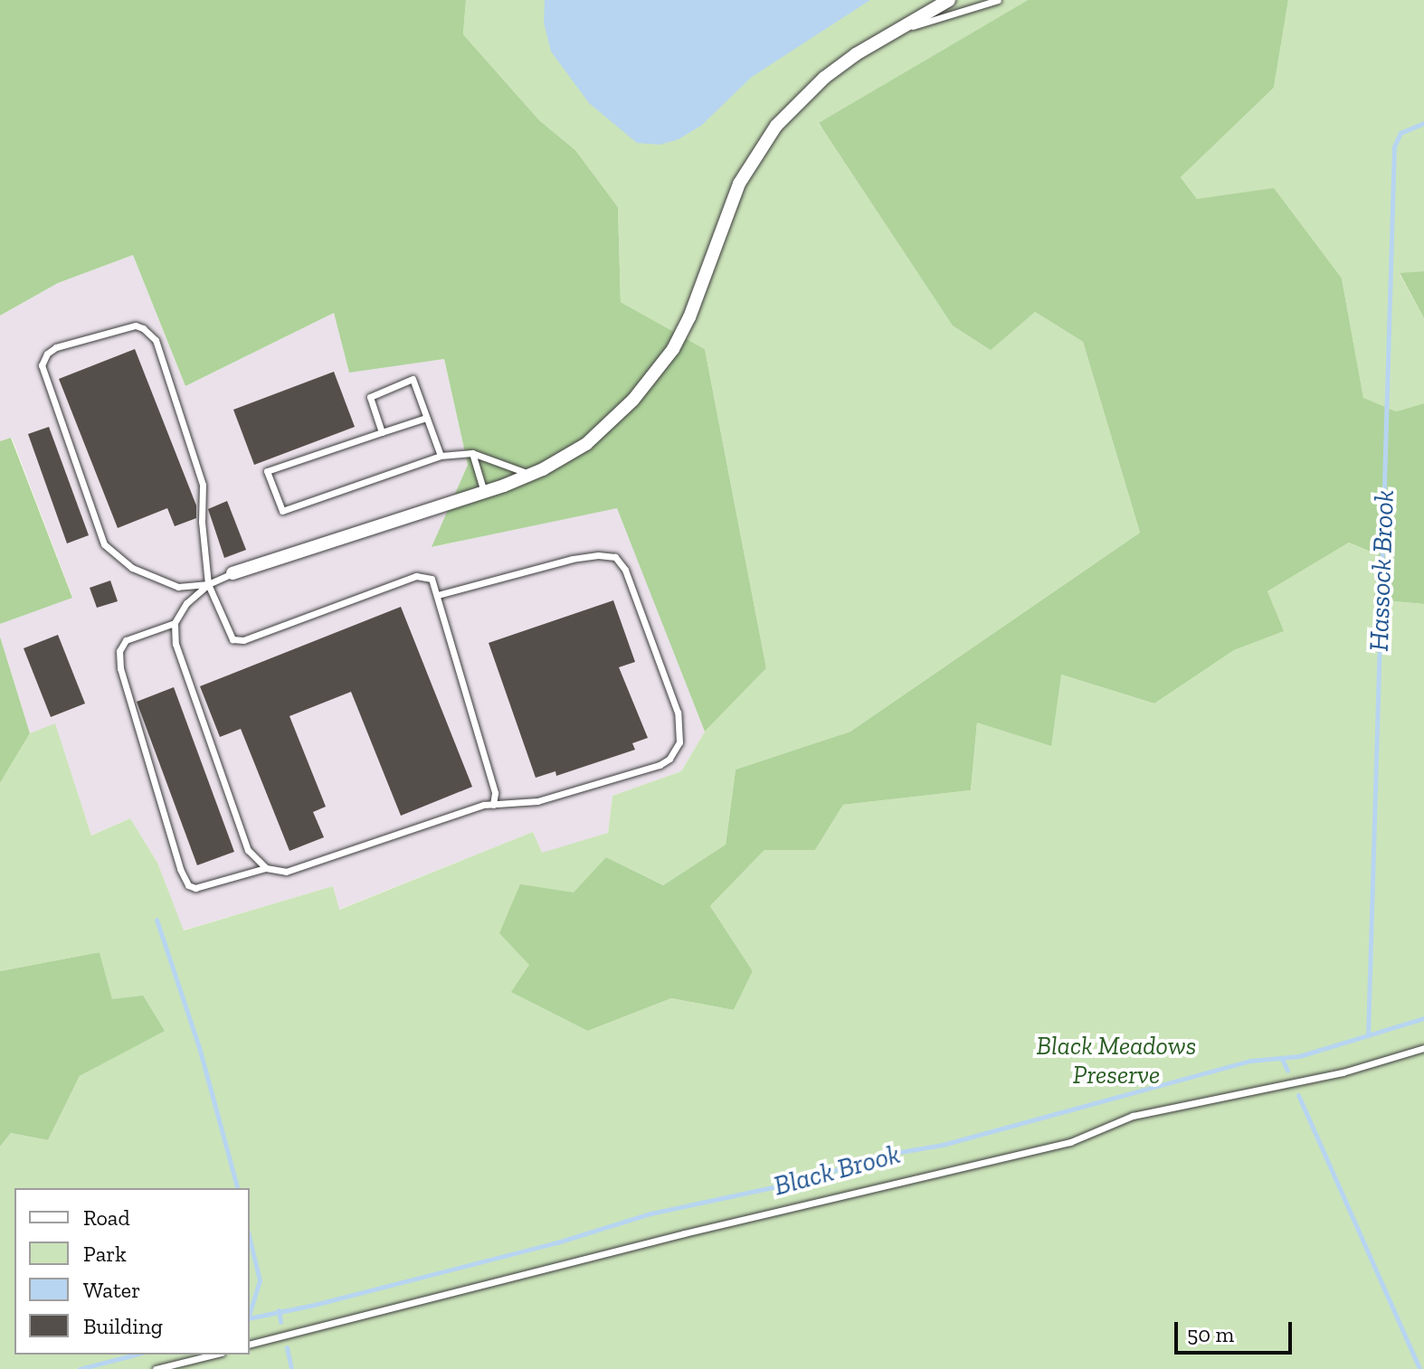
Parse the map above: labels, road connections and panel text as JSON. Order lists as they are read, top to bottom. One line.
{"water":["Hassock Brook","Black Brook"],"parks":["Black Meadows Preserve"],"legend":["Road","Park","Water","Building"],"scale_bar":"50 m"}
